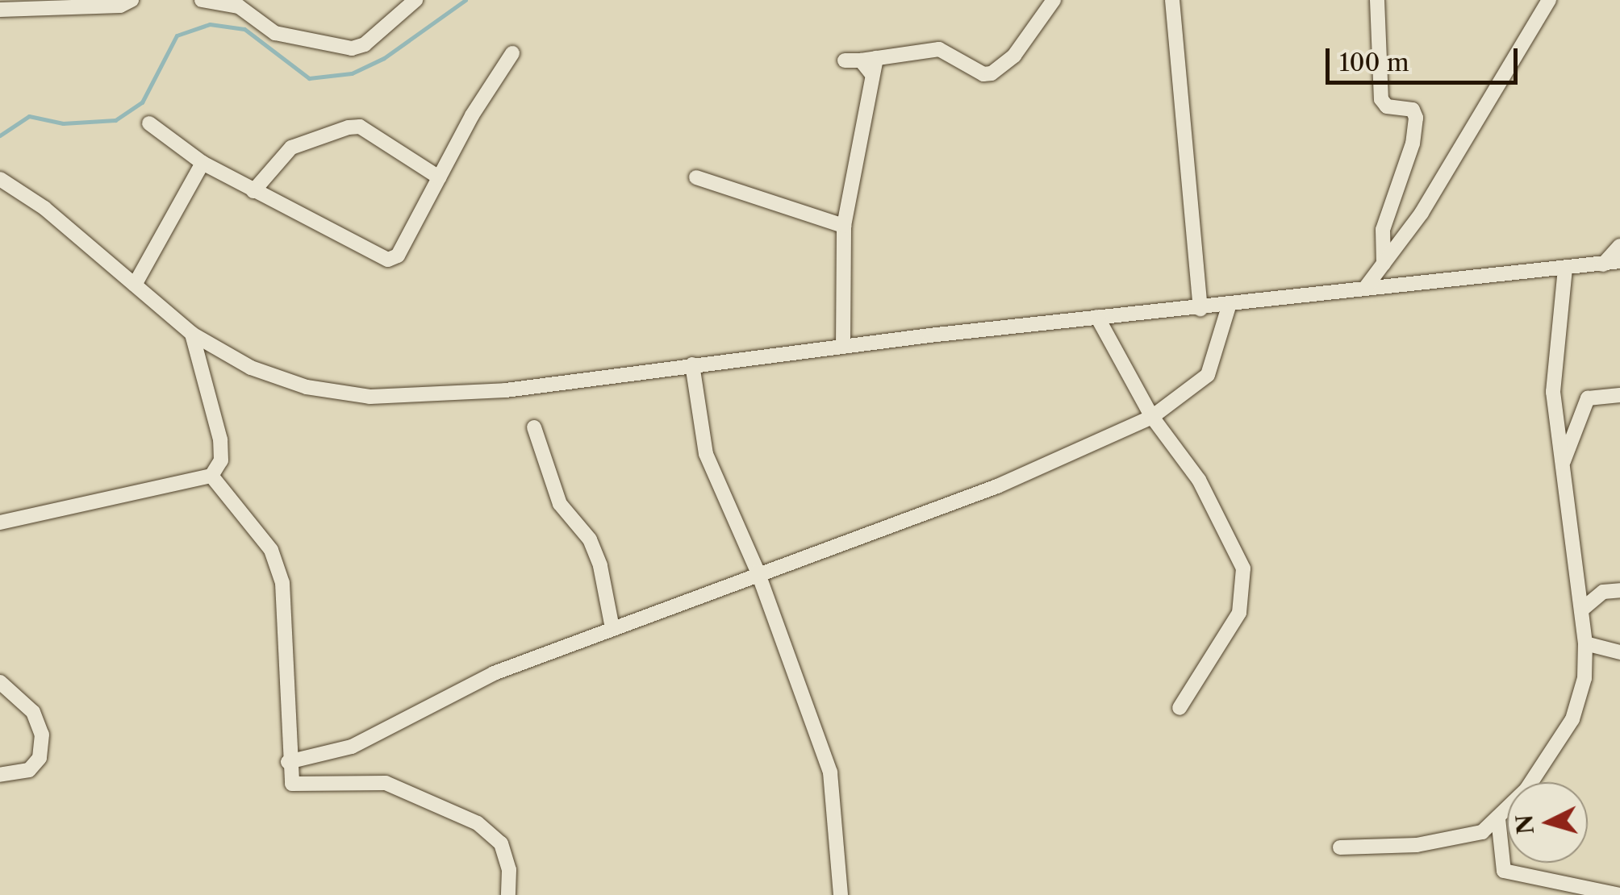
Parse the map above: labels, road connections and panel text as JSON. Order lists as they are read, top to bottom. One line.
{"scale_bar":"100 m","north":"left"}
